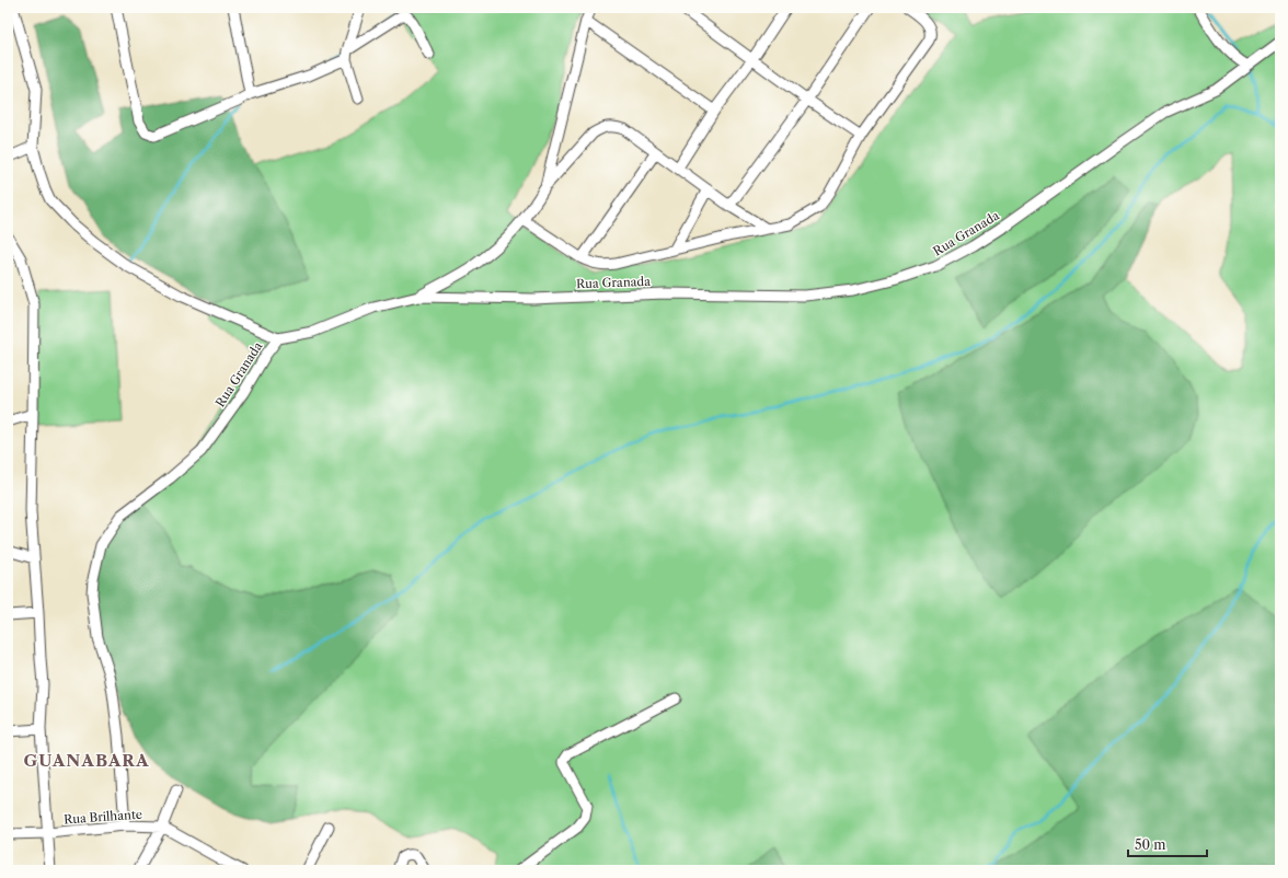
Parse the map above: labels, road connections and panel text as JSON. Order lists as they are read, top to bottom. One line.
{"streets":{"street":["Rua Granada","Rua Brilhante"]},"crossings":[["Rua Granada","Rua Brilhante"]],"districts":["GUANABARA"],"scale_bar":"50 m"}
